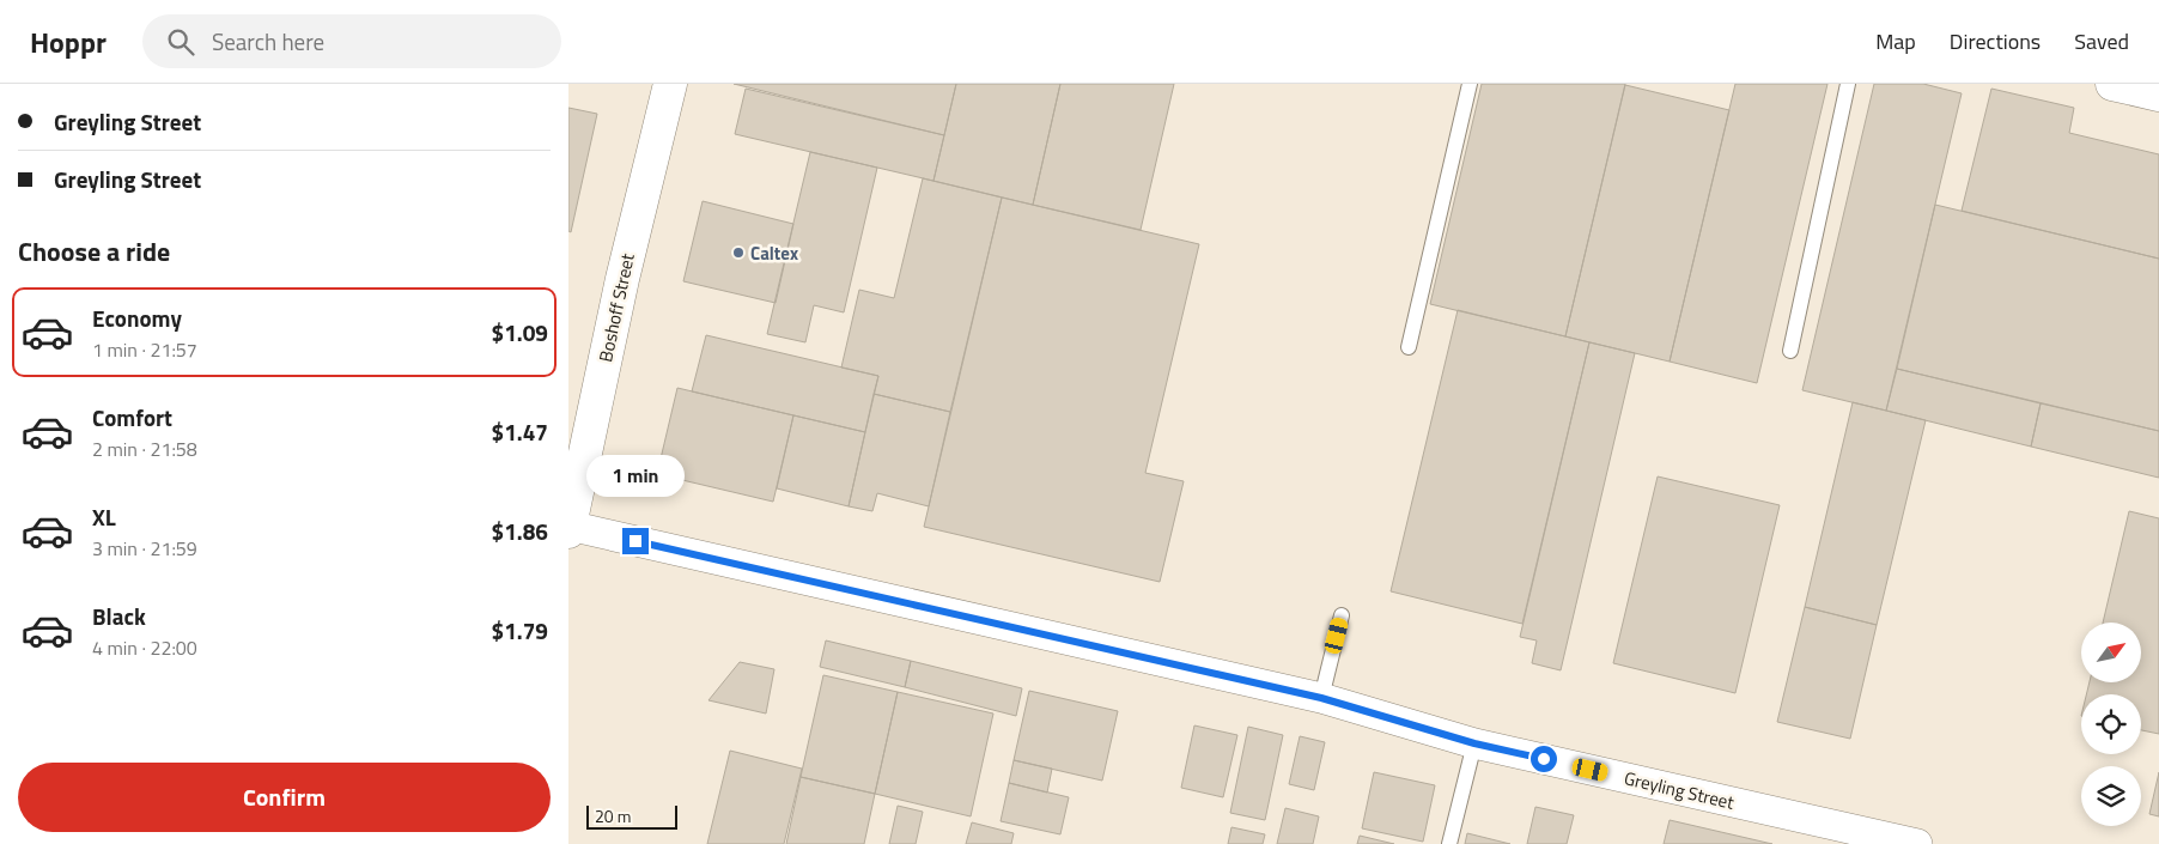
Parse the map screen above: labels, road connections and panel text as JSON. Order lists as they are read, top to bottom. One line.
{"streets":{"main road":["Boshoff Street"],"street":["Greyling Street"]},"crossings":[["Boshoff Street","Greyling Street"]],"places":["Caltex"],"scale_bar":"20 m","north":"top right","page":{"header":"Hoppr","search":"Search here","nav":["Map","Directions","Saved"],"banner":["Greyling Street","Greyling Street"],"heading":"Choose a ride","list":[{"name":"Economy","note":"1 min · 21:57","value":"$1.09"},{"name":"Comfort","note":"2 min · 21:58","value":"$1.47"},{"name":"XL","note":"3 min · 21:59","value":"$1.86"},{"name":"Black","note":"4 min · 22:00","value":"$1.79"}],"bubble":"1 min","buttons":"Confirm","scale":"20 m"}}
